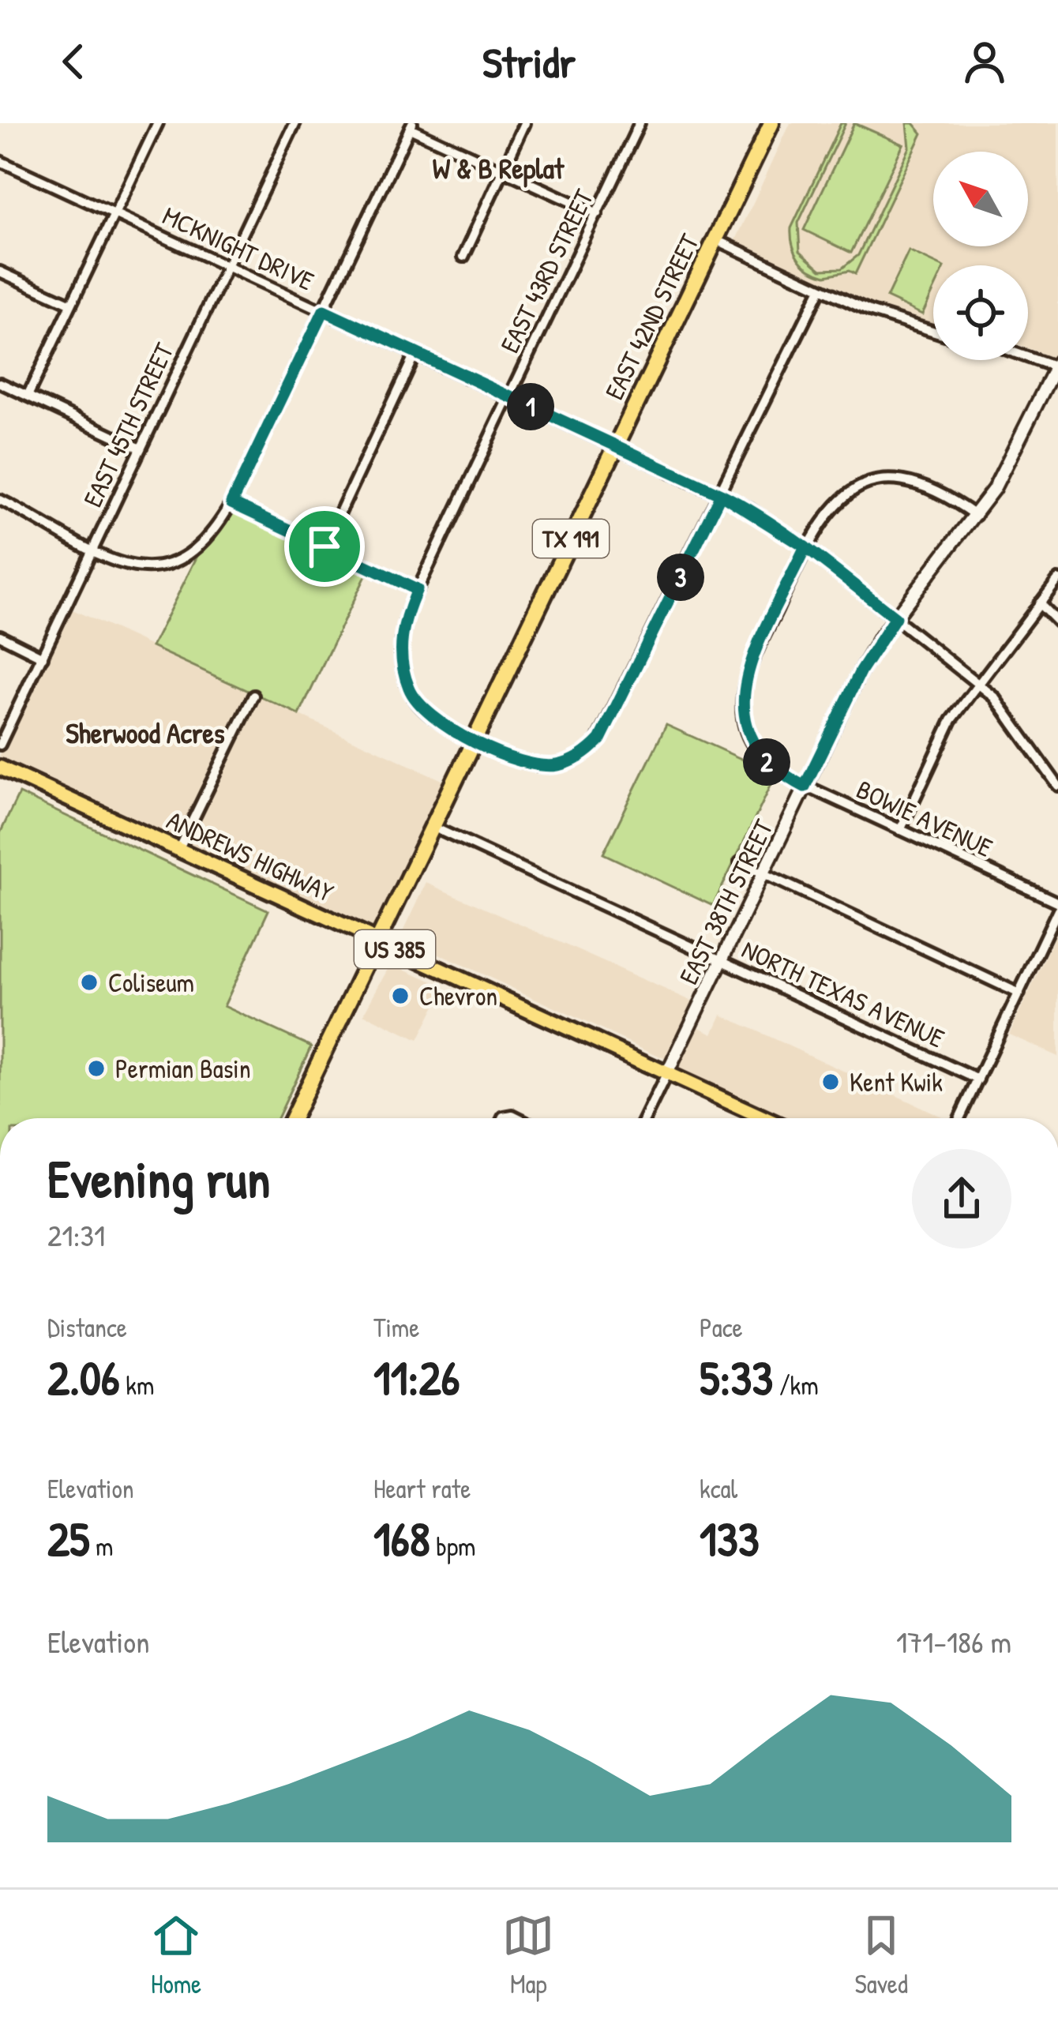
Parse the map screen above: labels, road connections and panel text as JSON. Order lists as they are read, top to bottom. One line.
{"streets":{"highway":["EAST 42ND STREET","TX 191"],"main road":["ANDREWS HIGHWAY","US 385"],"street":["MCKNIGHT DRIVE","EAST 43RD STREET","EAST 45TH STREET","BOWIE AVENUE","EAST 38TH STREET","NORTH TEXAS AVENUE"]},"crossings":[["MCKNIGHT DRIVE","EAST 43RD STREET"],["MCKNIGHT DRIVE","EAST 42ND STREET"],["MCKNIGHT DRIVE","EAST 45TH STREET"],["MCKNIGHT DRIVE","BOWIE AVENUE"],["MCKNIGHT DRIVE","EAST 38TH STREET"],["EAST 43RD STREET","EAST 42ND STREET"],["EAST 42ND STREET","TX 191"],["EAST 42ND STREET","ANDREWS HIGHWAY"],["EAST 42ND STREET","NORTH TEXAS AVENUE"],["TX 191","ANDREWS HIGHWAY"],["BOWIE AVENUE","EAST 38TH STREET"],["ANDREWS HIGHWAY","EAST 38TH STREET"],["EAST 38TH STREET","NORTH TEXAS AVENUE"]],"districts":["W & B Replat","Sherwood Acres"],"places":["Coliseum","Chevron","Permian Basin","Kent Kwik"],"north":"top left","page":{"header":"Stridr","pins":["1","3","2"],"heading":["Evening run","21:31"],"stats":[["Distance","2.06 km"],["Time","11:26"],["Pace","5:33 /km"],["Elevation","25 m"],["Heart rate","168 bpm"],["kcal","133"]],"chart":["Elevation","171–186 m"],"tabs":["Home","Map","Saved"]}}
